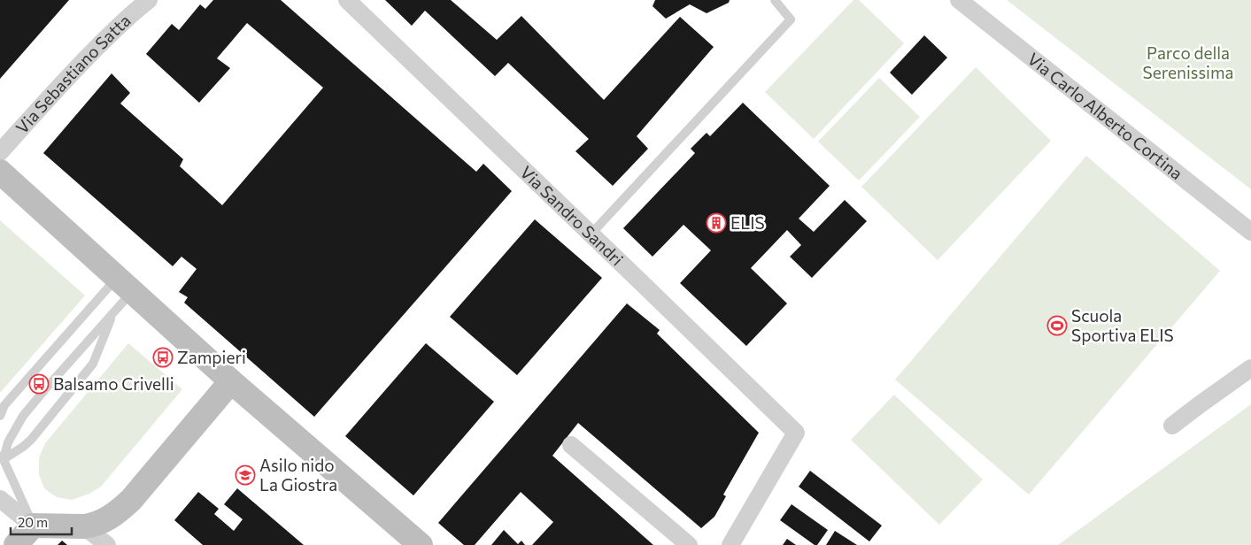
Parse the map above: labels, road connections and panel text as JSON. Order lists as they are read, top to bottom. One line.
{"streets":{"street":["Via Sebastiano Satta","Via Carlo Alberto Cortina","Via Sandro Sandri"]},"parks":["Parco della Serenissima"],"places":{"building":["ELIS"],"sports":["Scuola Sportiva ELIS"],"bus stop":["Zampieri","Balsamo Crivelli"],"school or university":["Asilo nido La Giostra"]},"scale_bar":"20 m"}
